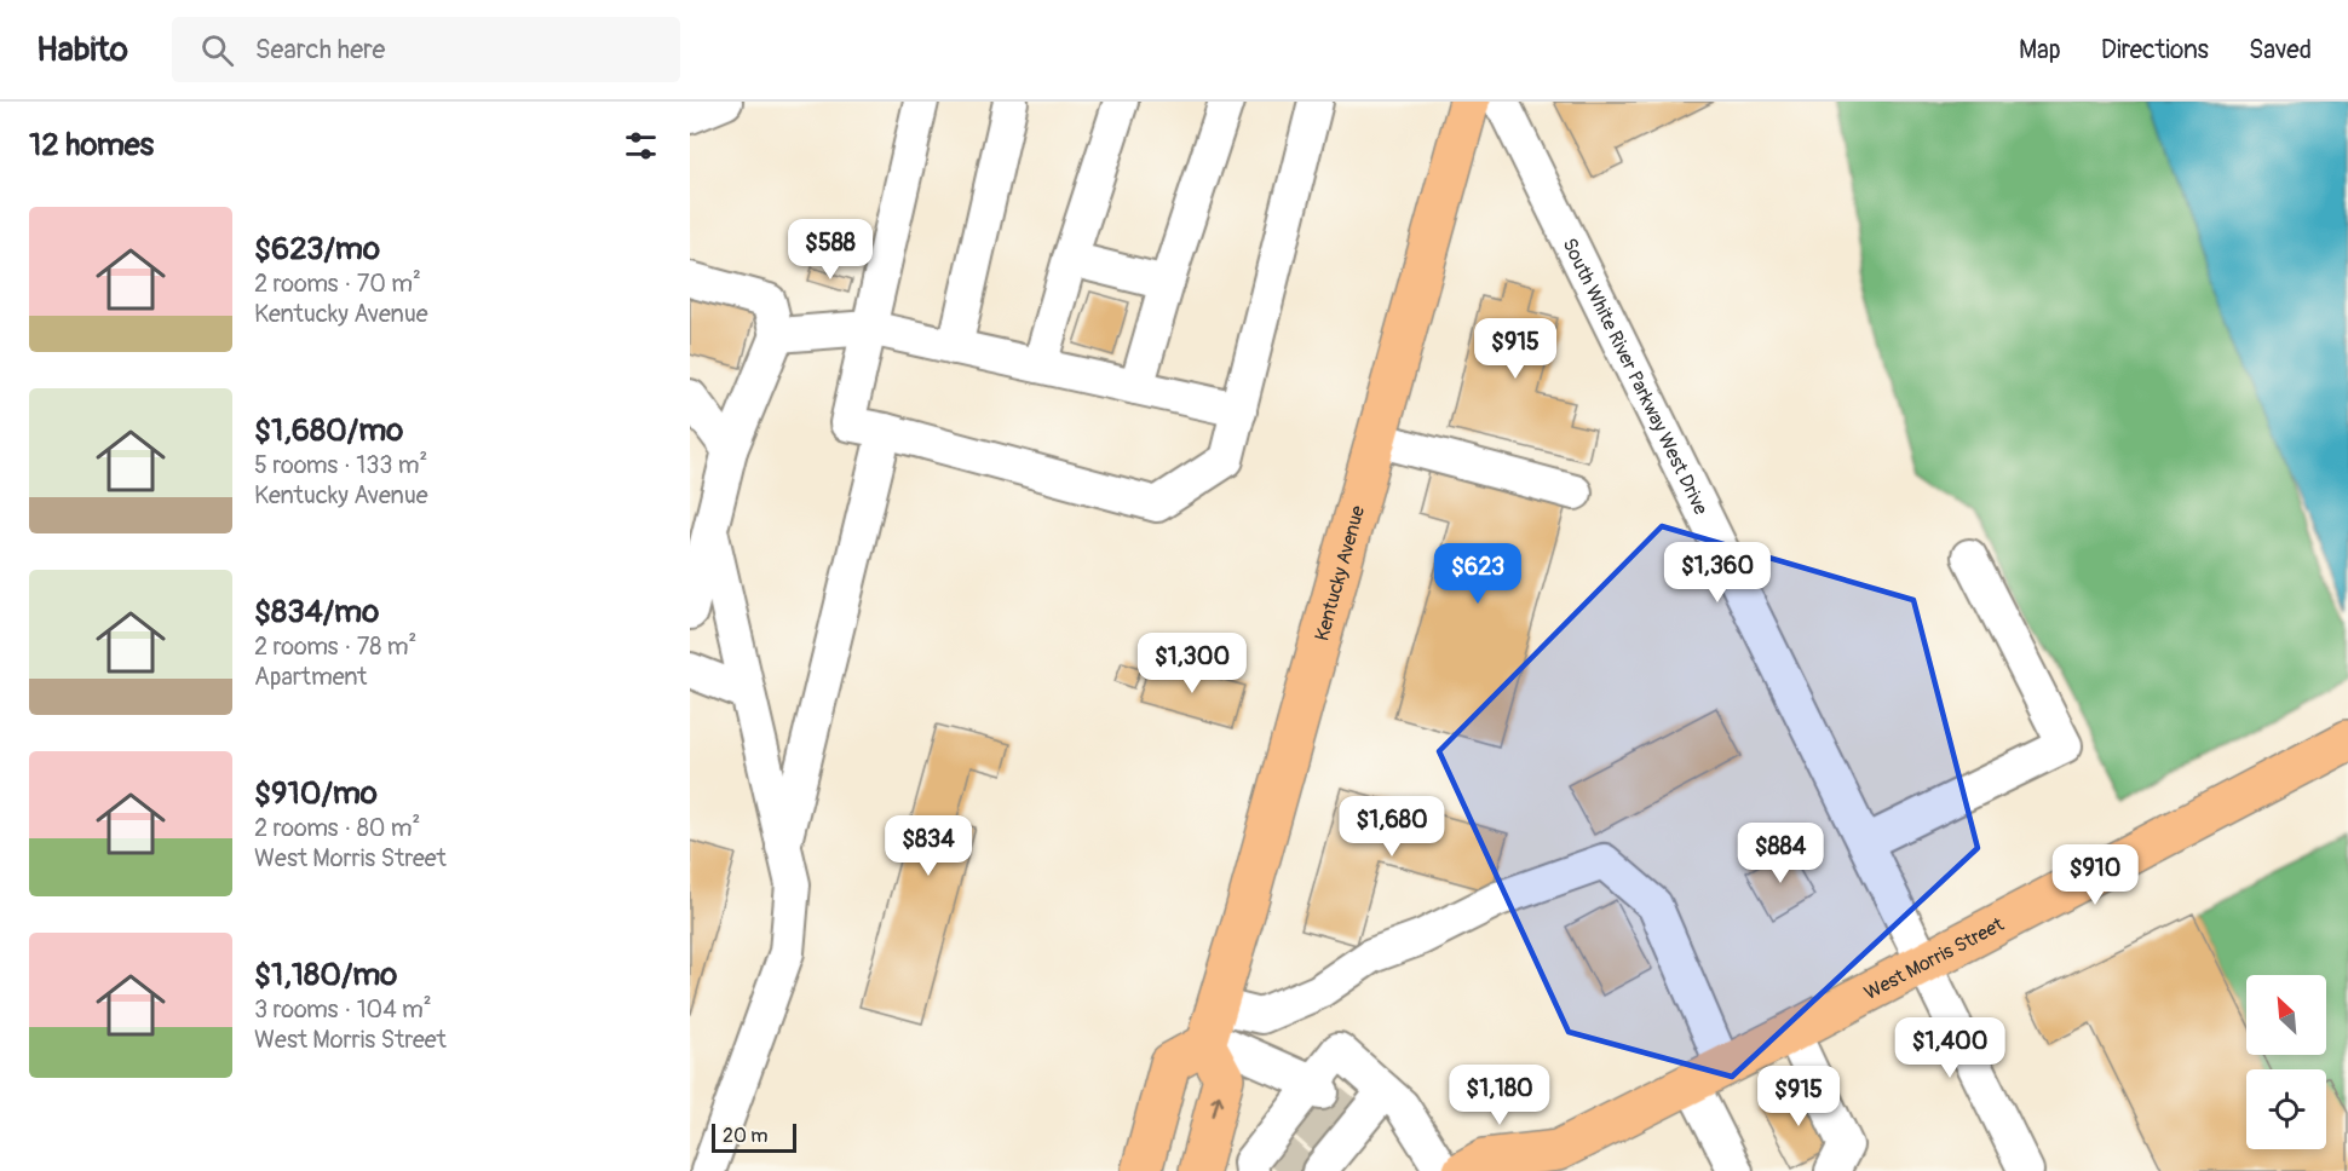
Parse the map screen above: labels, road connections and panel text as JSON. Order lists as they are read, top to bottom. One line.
{"streets":{"main road":["Kentucky Avenue","West Morris Street"],"street":["South White River Parkway West Drive"]},"crossings":[["South White River Parkway West Drive","West Morris Street"]],"scale_bar":"20 m","north":"top left","page":{"header":"Habito","search":"Search here","nav":["Map","Directions","Saved"],"heading":"12 homes","list":[{"name":"$623/mo","note":"2 rooms · 70 m² · Kentucky Avenue"},{"name":"$1,680/mo","note":"5 rooms · 133 m² · Kentucky Avenue"},{"name":"$834/mo","note":"2 rooms · 78 m² · Apartment"},{"name":"$910/mo","note":"2 rooms · 80 m² · West Morris Street"},{"name":"$1,180/mo","note":"3 rooms · 104 m² · West Morris Street"}],"price":["$588","$915","$1,360","$623","$1,300","$1,680","$834","$884","$910","$1,400","$1,180","$915"],"scale":"20 m"}}
